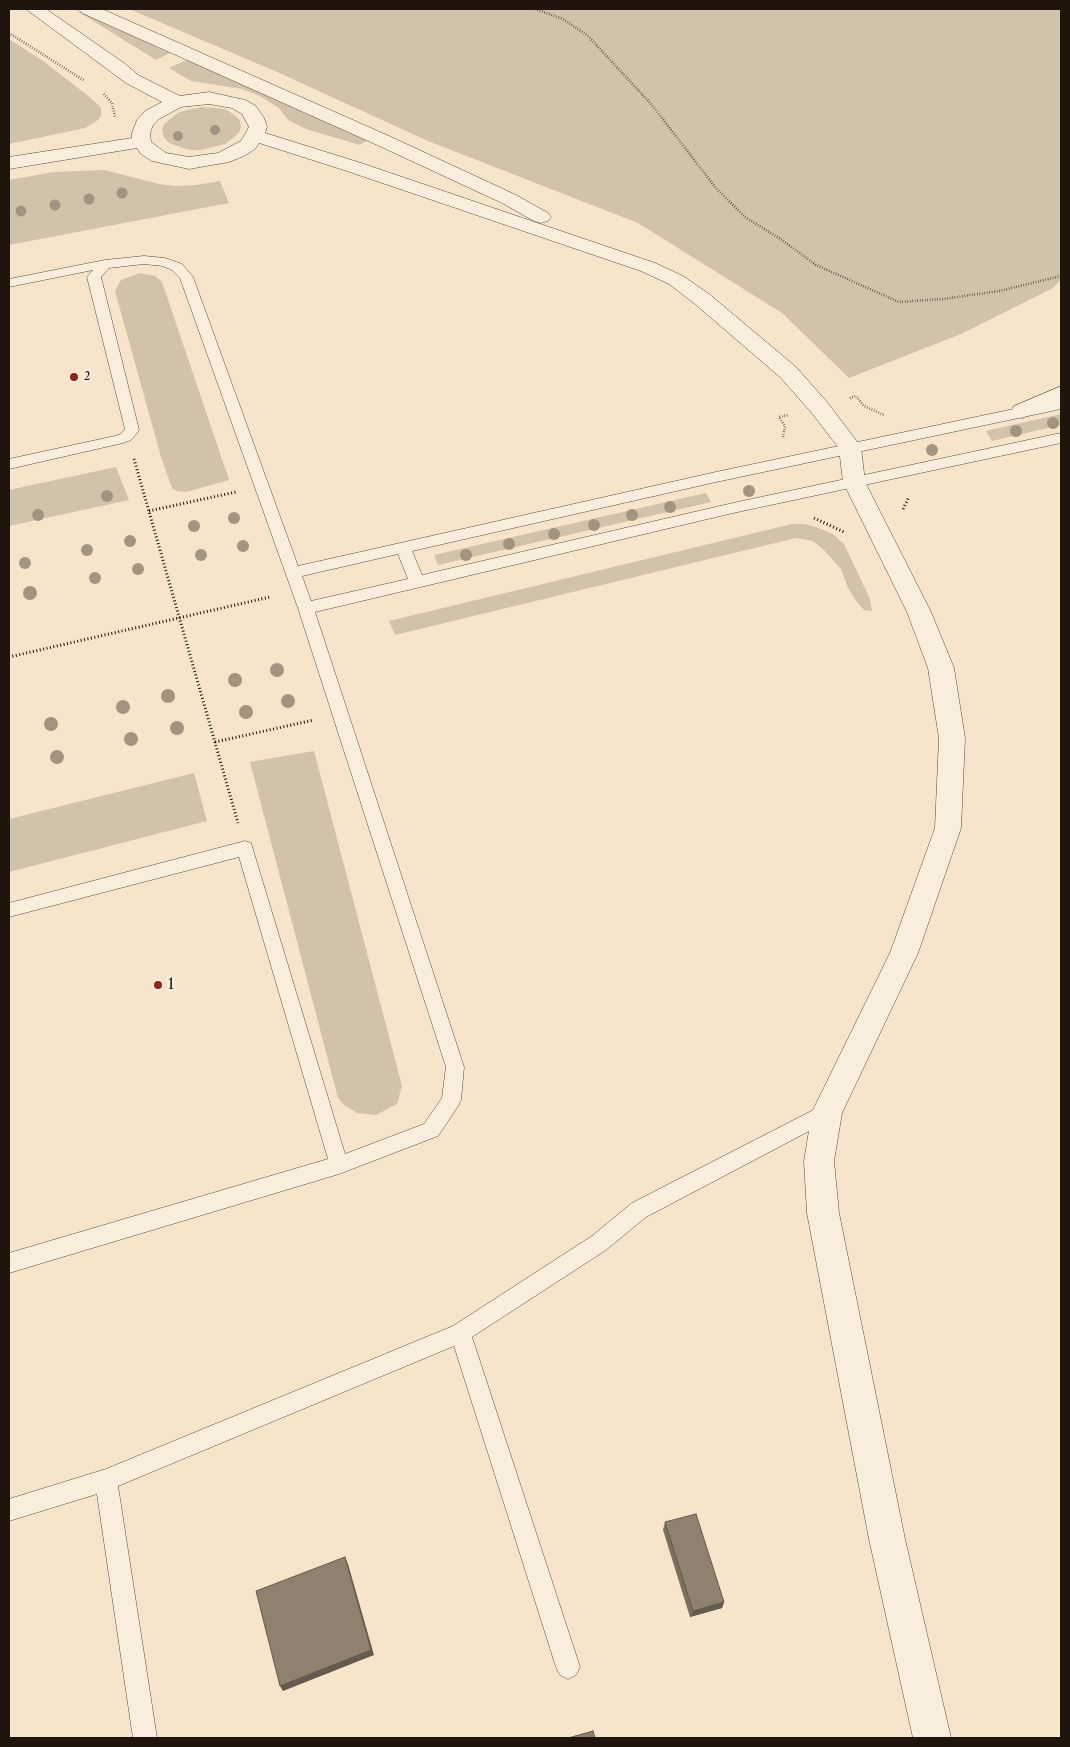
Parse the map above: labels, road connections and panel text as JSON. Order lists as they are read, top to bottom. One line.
{"places":["2","1"]}
